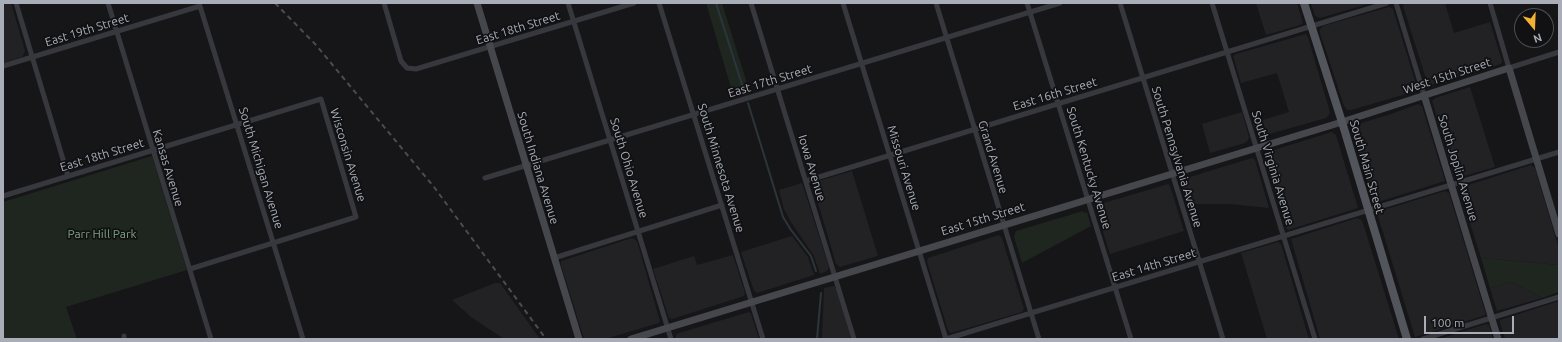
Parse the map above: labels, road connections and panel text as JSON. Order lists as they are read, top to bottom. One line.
{"streets":{"main road":["South Main Street"],"street":["East 18th Street","East 19th Street","West 15th Street","East 17th Street","East 16th Street","Wisconsin Avenue","Grand Avenue","South Pennsylvania Avenue","Kansas Avenue","South Michigan Avenue","South Indiana Avenue","South Ohio Avenue","South Minnesota Avenue","Iowa Avenue","Missouri Avenue","South Kentucky Avenue","South Virginia Avenue","South Joplin Avenue","East 15th Street","East 14th Street"]},"crossings":[["East 18th Street","Wisconsin Avenue"],["East 18th Street","Kansas Avenue"],["East 18th Street","South Michigan Avenue"],["East 18th Street","South Indiana Avenue"],["East 18th Street","South Ohio Avenue"],["East 19th Street","Kansas Avenue"],["East 19th Street","South Michigan Avenue"],["West 15th Street","South Main Street"],["West 15th Street","South Joplin Avenue"],["West 15th Street","East 15th Street"],["East 17th Street","Grand Avenue"],["East 17th Street","South Indiana Avenue"],["East 17th Street","South Ohio Avenue"],["East 17th Street","South Minnesota Avenue"],["East 17th Street","Iowa Avenue"],["East 17th Street","Missouri Avenue"],["East 17th Street","South Kentucky Avenue"],["East 16th Street","Grand Avenue"],["East 16th Street","South Pennsylvania Avenue"],["East 16th Street","South Main Street"],["East 16th Street","Iowa Avenue"],["East 16th Street","Missouri Avenue"],["East 16th Street","South Kentucky Avenue"],["East 16th Street","South Virginia Avenue"],["Wisconsin Avenue","South Michigan Avenue"],["Grand Avenue","East 15th Street"],["Grand Avenue","East 14th Street"],["South Pennsylvania Avenue","East 15th Street"],["South Pennsylvania Avenue","East 14th Street"],["South Main Street","East 15th Street"],["South Main Street","East 14th Street"],["South Ohio Avenue","East 15th Street"],["South Minnesota Avenue","East 15th Street"],["Iowa Avenue","East 15th Street"],["Missouri Avenue","East 15th Street"],["Missouri Avenue","East 14th Street"],["South Kentucky Avenue","East 15th Street"],["South Kentucky Avenue","East 14th Street"],["South Virginia Avenue","East 15th Street"],["South Virginia Avenue","East 14th Street"],["South Joplin Avenue","East 14th Street"]],"parks":["Parr Hill Park"],"scale_bar":"100 m","north":"bottom"}
